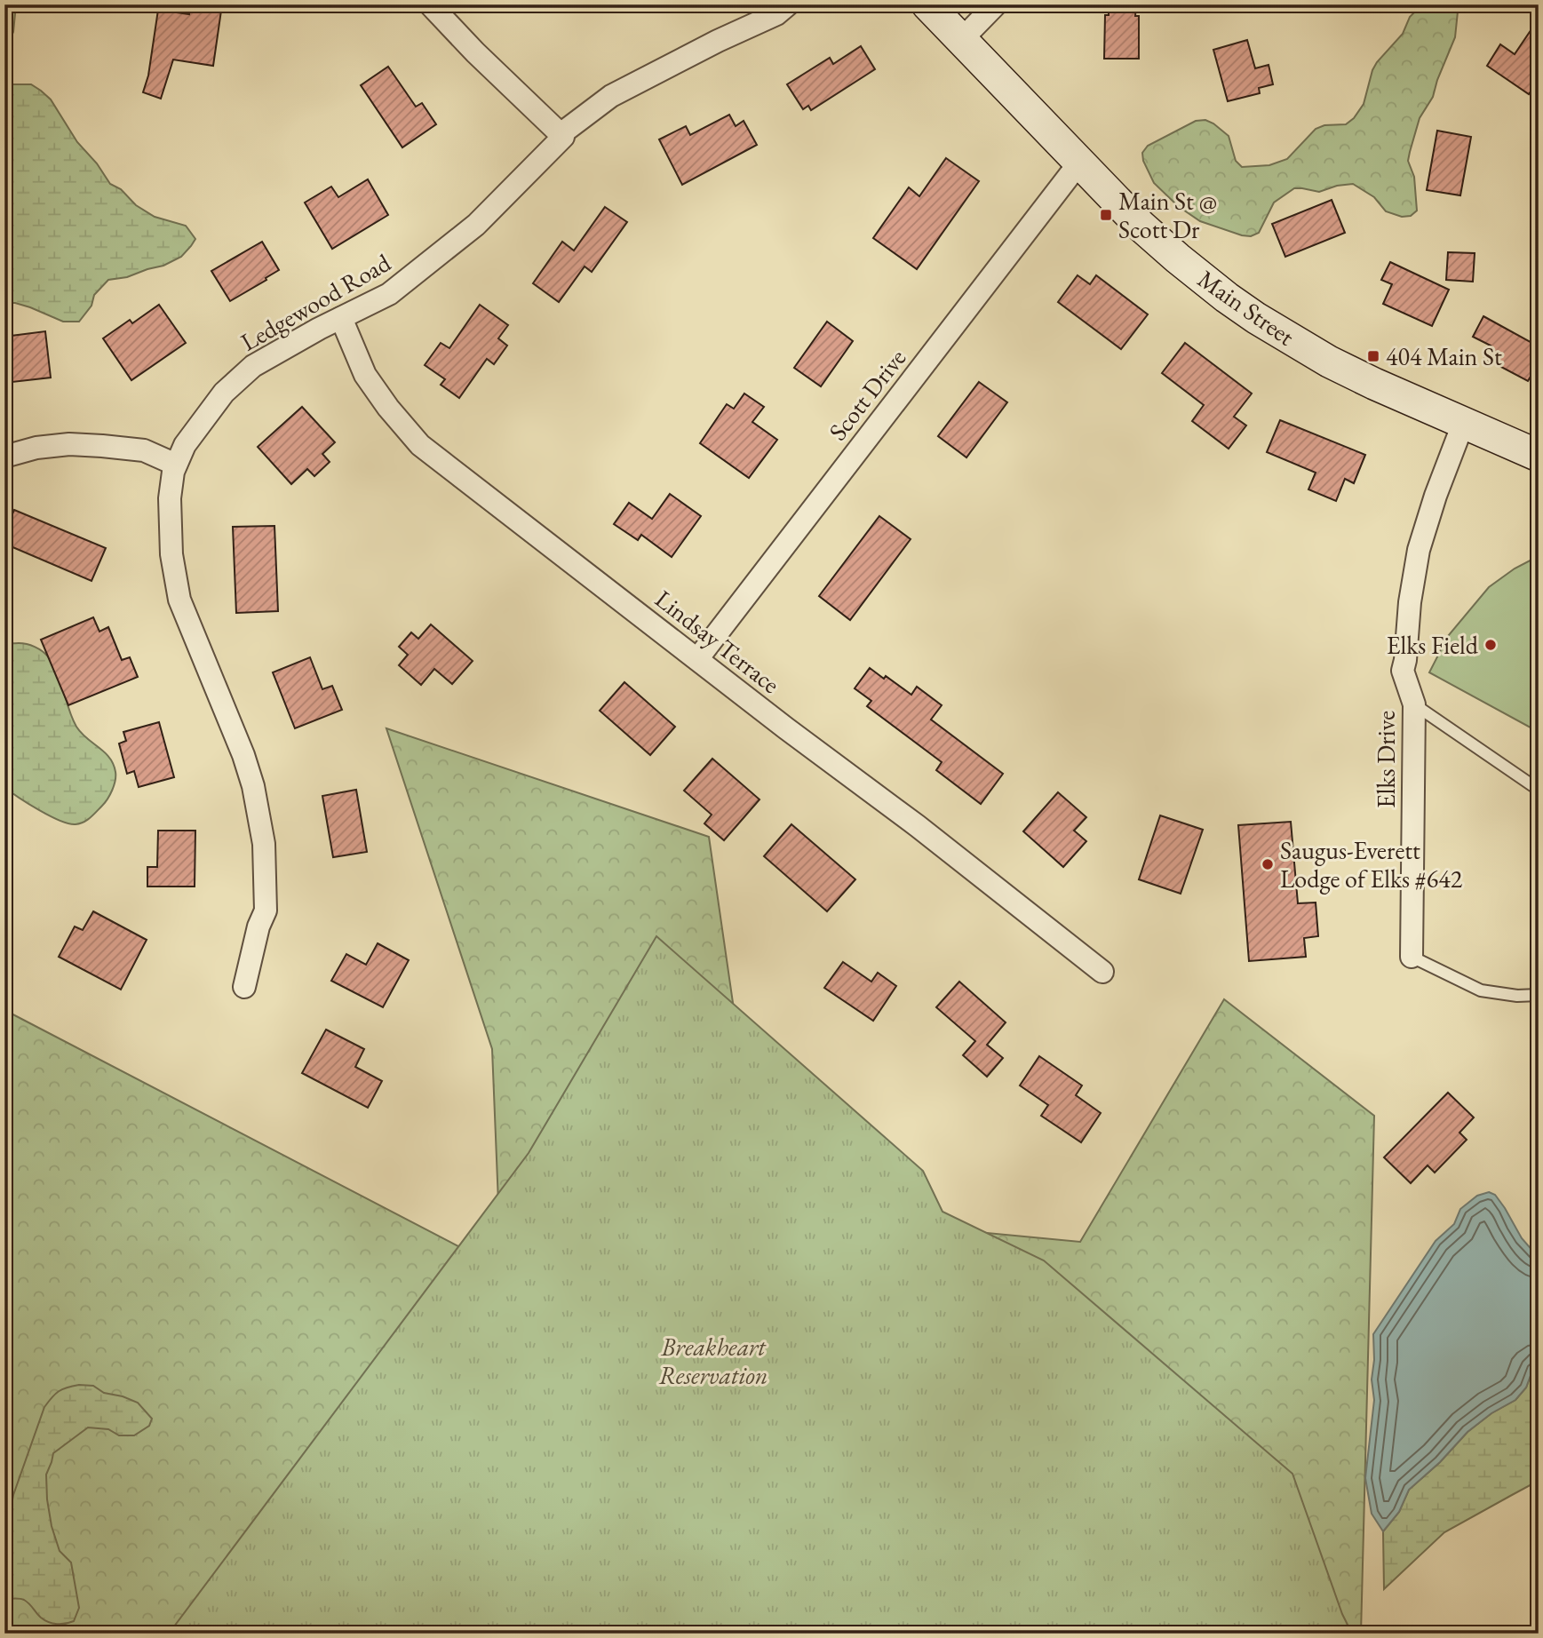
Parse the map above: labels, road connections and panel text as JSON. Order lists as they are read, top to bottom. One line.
{"streets":{"main road":["Main Street"],"street":["Ledgewood Road","Scott Drive","Lindsay Terrace","Elks Drive"]},"crossings":[["Ledgewood Road","Lindsay Terrace"],["Main Street","Scott Drive"],["Main Street","Elks Drive"],["Scott Drive","Lindsay Terrace"]],"parks":["Breakheart Reservation"],"places":{"transit":["Main St @ Scott Dr","404 Main St"],"other":["Elks Field","Saugus-Everett Lodge of Elks #642"]}}
